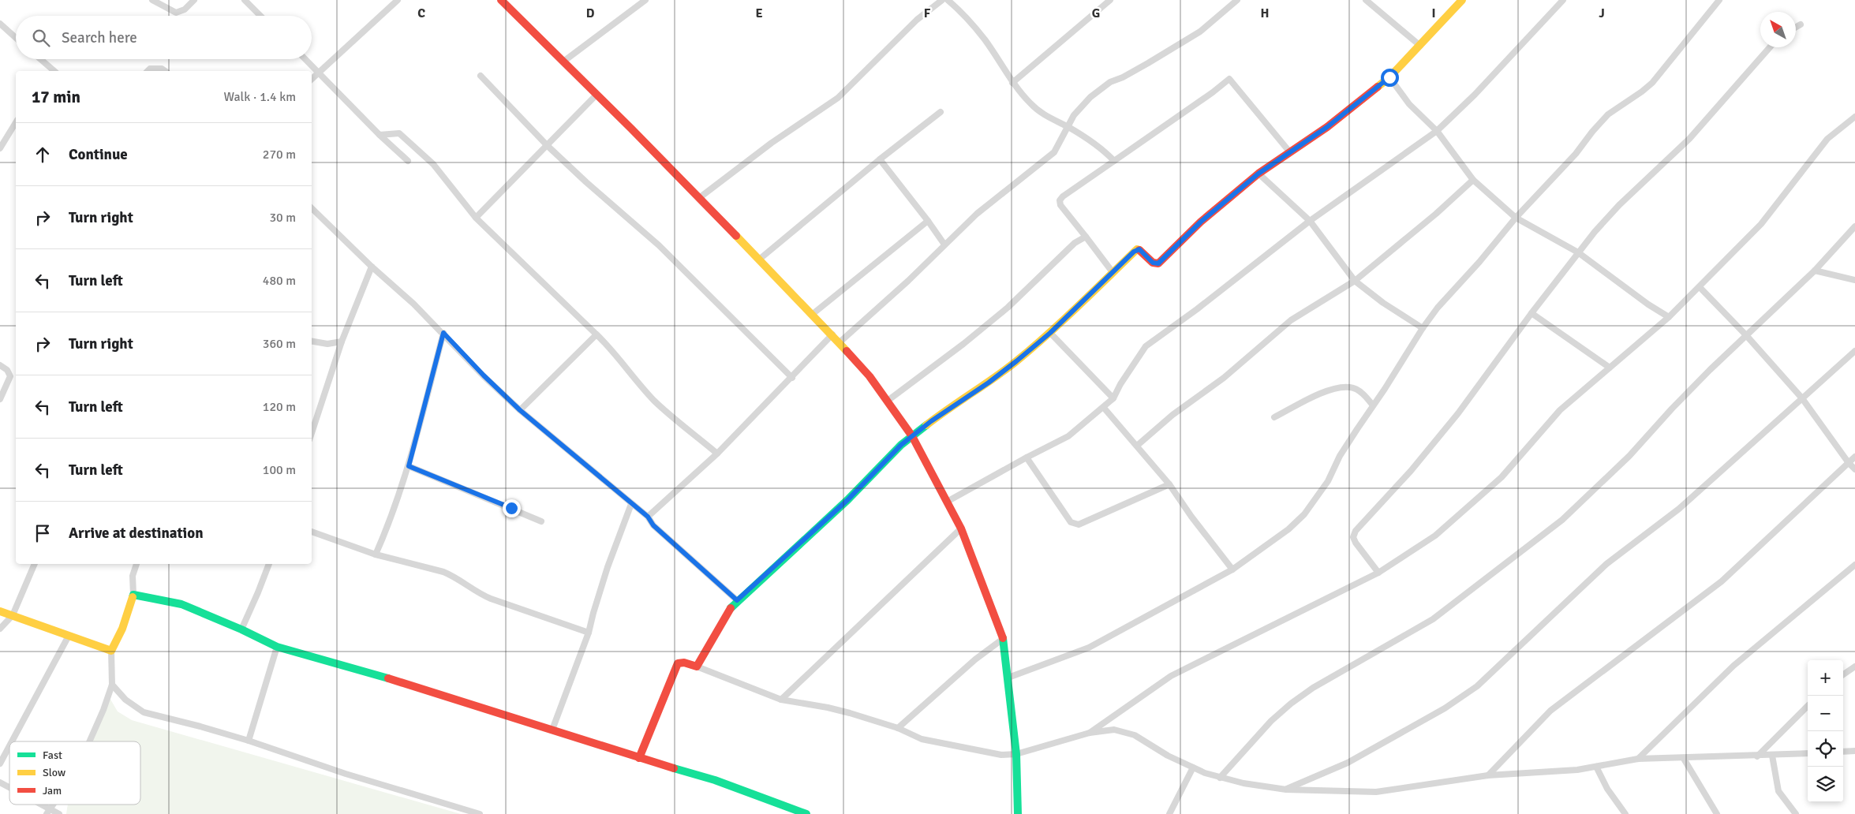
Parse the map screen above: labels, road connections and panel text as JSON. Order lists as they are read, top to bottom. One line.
{"legend":["Fast","Slow","Jam"],"north":"top left","page":{"search":"Search here","heading":["17 min","Walk · 1.4 km"],"list":[["Continue","270 m"],["Turn right","30 m"],["Turn left","480 m"],["Turn right","360 m"],["Turn left","120 m"],["Turn left","100 m"],"Arrive at destination"],"map_buttons":["+","−"]},"grid":{"columns":["C","D","E","F","G","H","I","J"]}}
